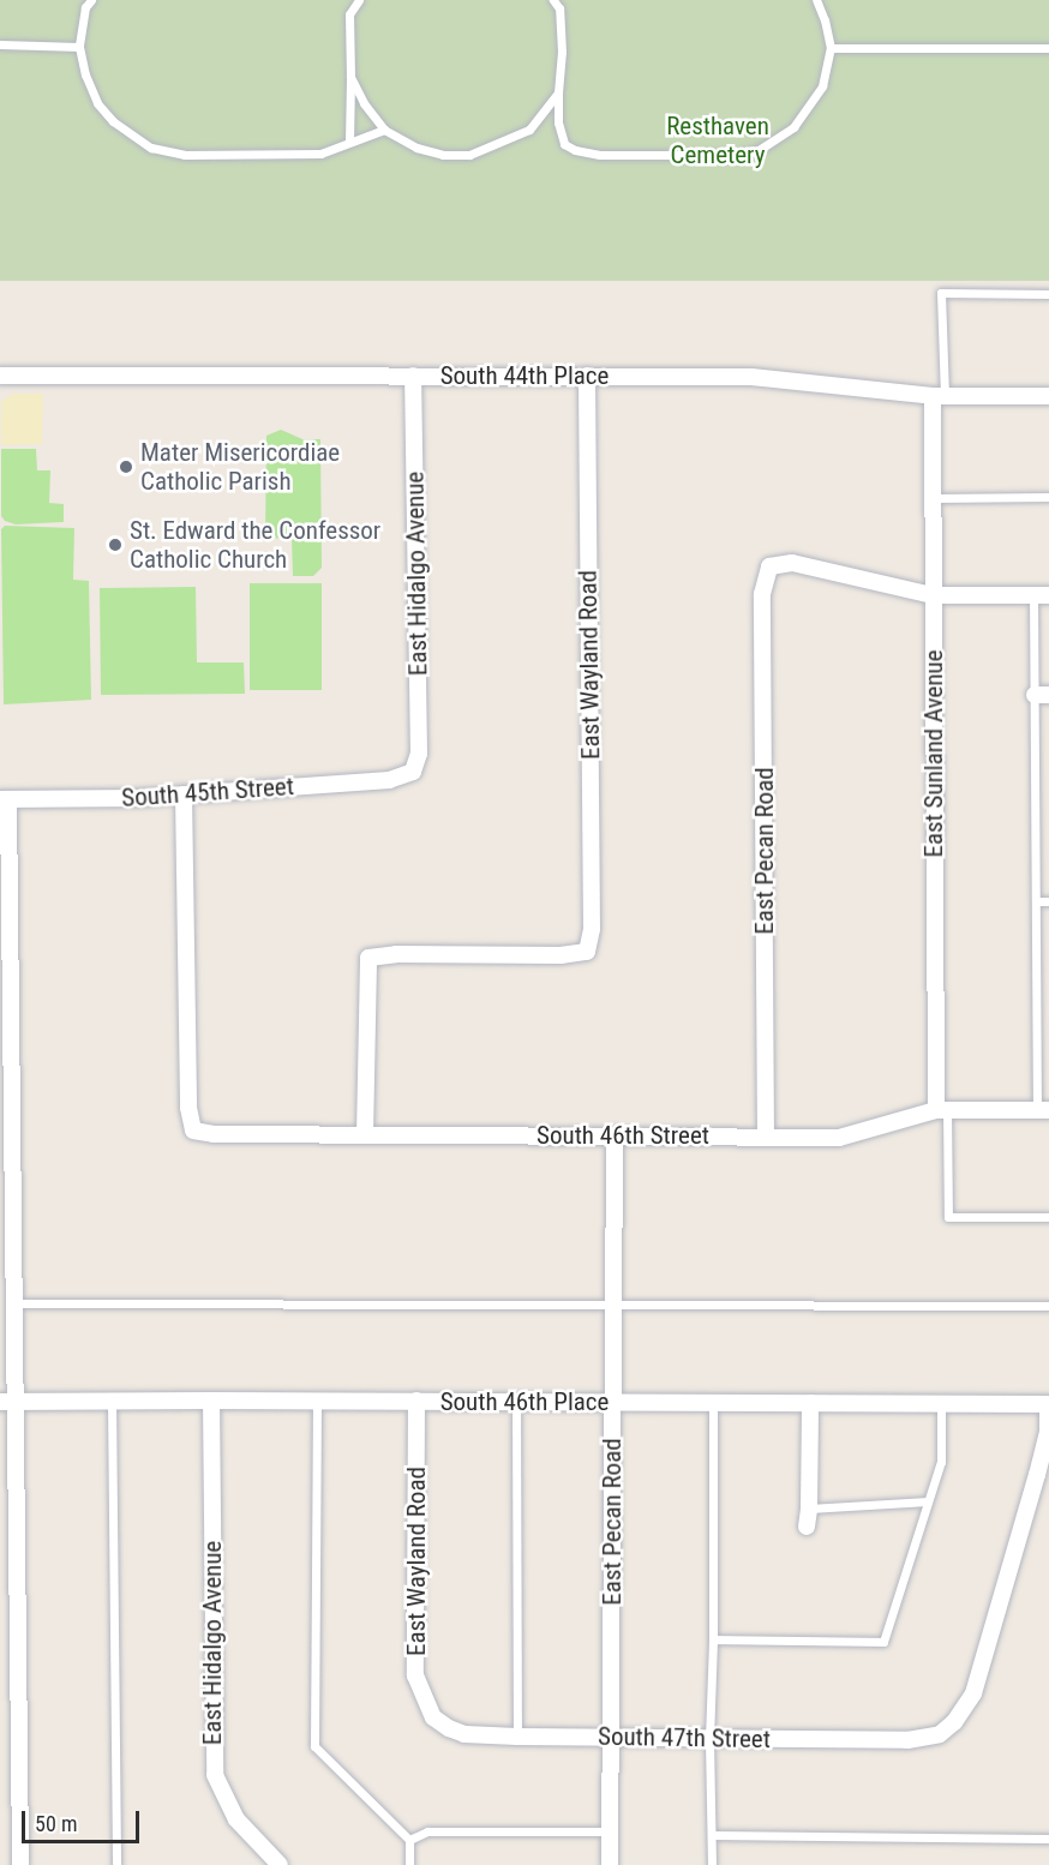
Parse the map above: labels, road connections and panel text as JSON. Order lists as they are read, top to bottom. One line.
{"streets":{"street":["South 44th Place","East Hidalgo Avenue","East Wayland Road","East Sunland Avenue","South 45th Street","East Pecan Road","South 46th Street","South 46th Place","South 47th Street"]},"crossings":[["South 44th Place","East Hidalgo Avenue"],["South 44th Place","East Wayland Road"],["South 44th Place","East Sunland Avenue"],["East Hidalgo Avenue","South 45th Street"],["East Hidalgo Avenue","South 46th Place"],["East Wayland Road","South 46th Street"],["East Wayland Road","South 46th Place"],["East Wayland Road","South 47th Street"],["East Sunland Avenue","East Pecan Road"],["East Sunland Avenue","South 46th Street"],["South 45th Street","South 46th Street"],["East Pecan Road","South 46th Street"],["East Pecan Road","South 46th Place"],["East Pecan Road","South 47th Street"],["South 46th Place","South 47th Street"]],"parks":["Resthaven Cemetery"],"places":["Mater Misericordiae Catholic Parish","St. Edward the Confessor Catholic Church"],"scale_bar":"50 m"}
